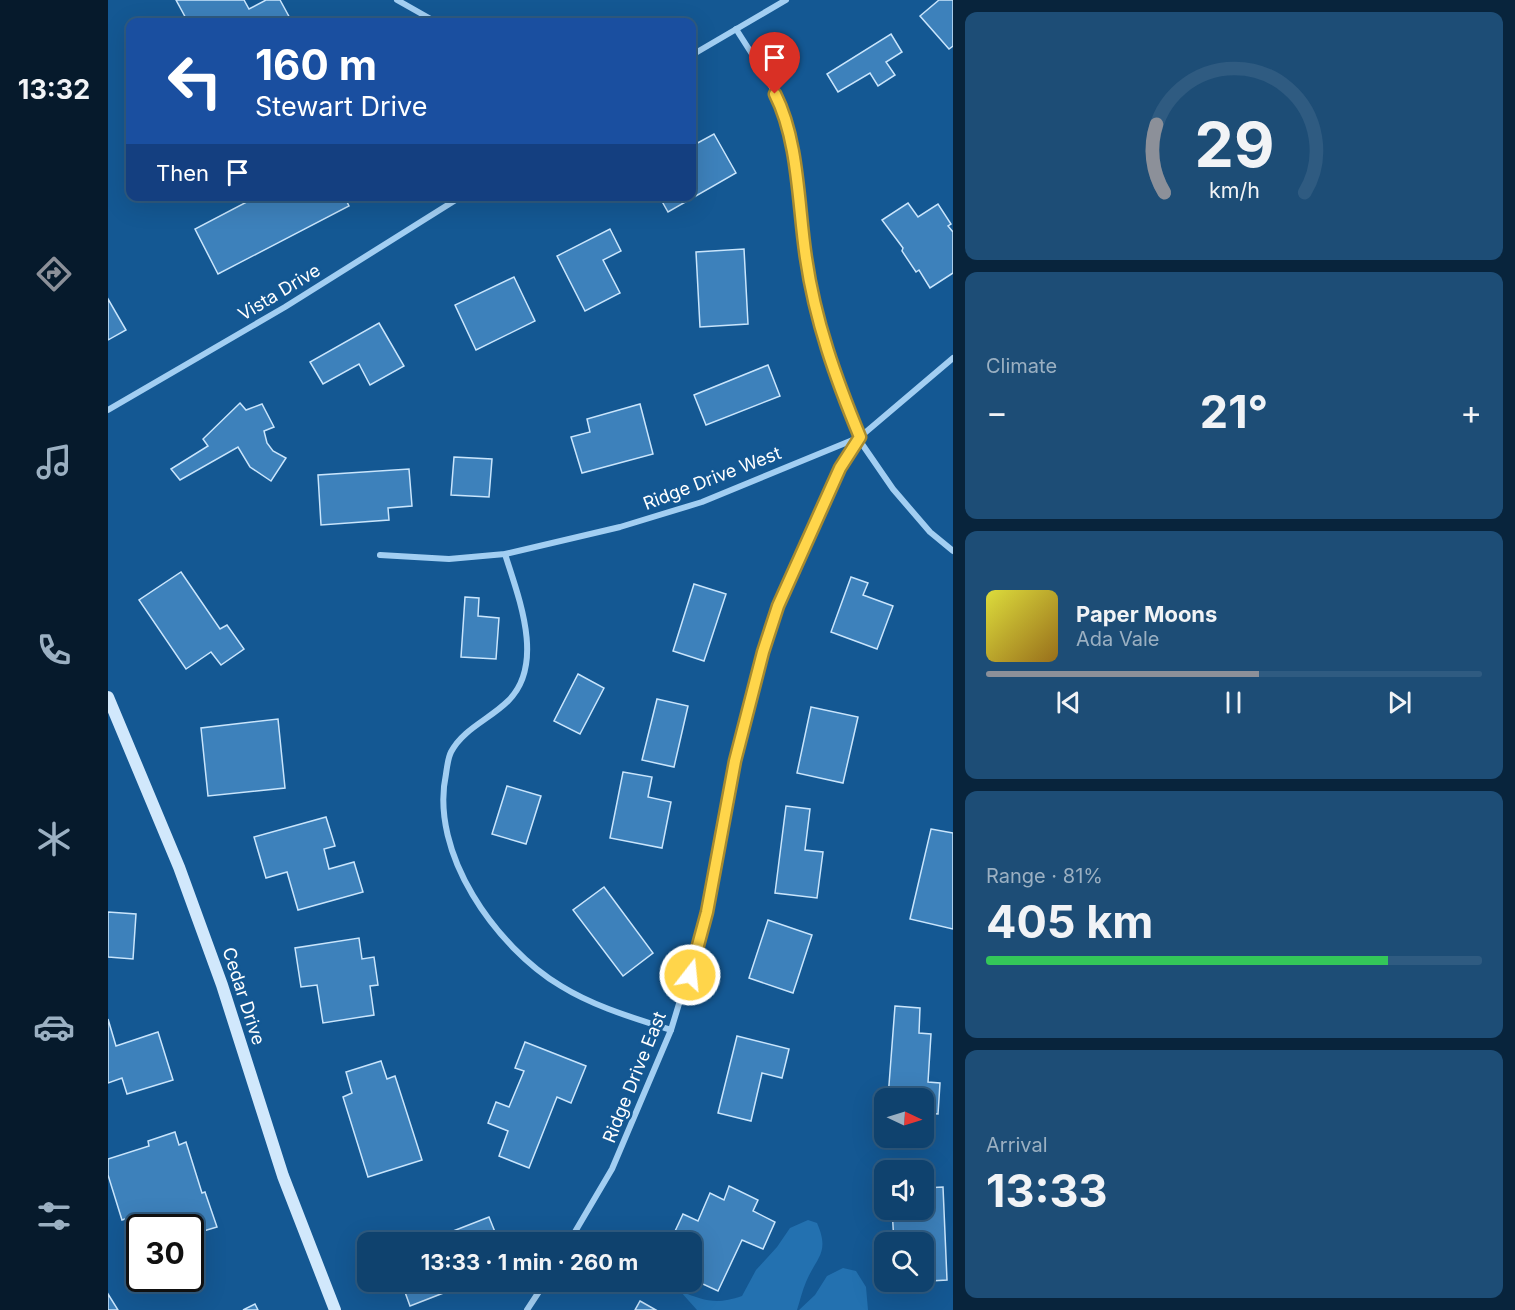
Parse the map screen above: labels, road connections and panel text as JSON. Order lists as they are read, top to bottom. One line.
{"streets":{"street":["Vista Drive","Ridge Drive West","Cedar Drive","Ridge Drive East"]},"crossings":[["Ridge Drive West","Ridge Drive East"]],"north":"right","page":{"tabs":"13:32","turn":["160 m","Stewart Drive"],"then":"Then","tile":["Climate",["Range · 81%","405 km"],["Arrival","13:33"]],"heat":["−","21°","+"],"song":["Paper Moons","Ada Vale"],"limit":"30","trip":"13:33 · 1 min · 260 m","gauge":["29","km/h"]}}
